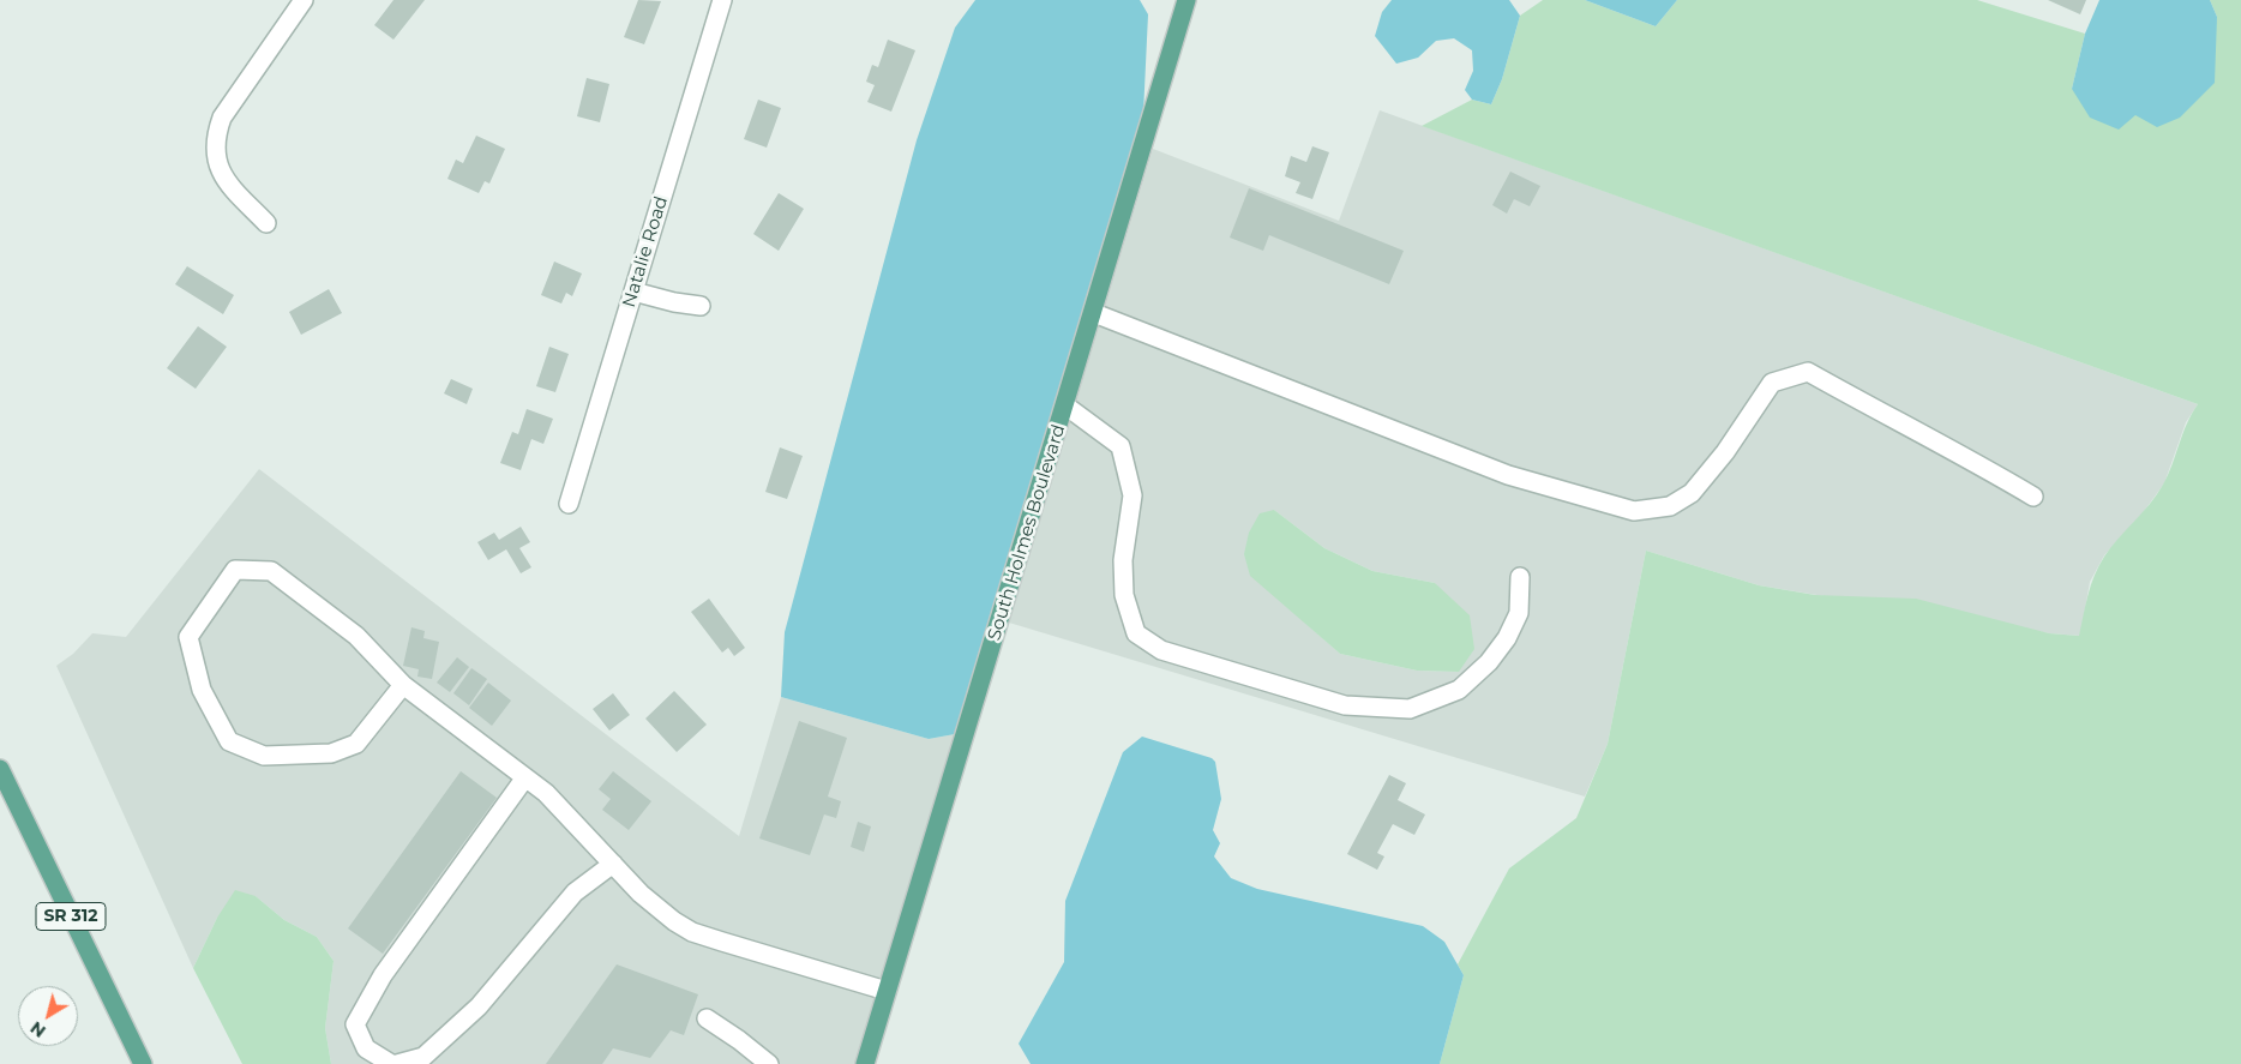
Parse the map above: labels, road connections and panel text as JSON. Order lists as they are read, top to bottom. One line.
{"streets":{"main road":["South Holmes Boulevard","SR 312"],"street":["Natalie Road"]},"north":"bottom left"}
